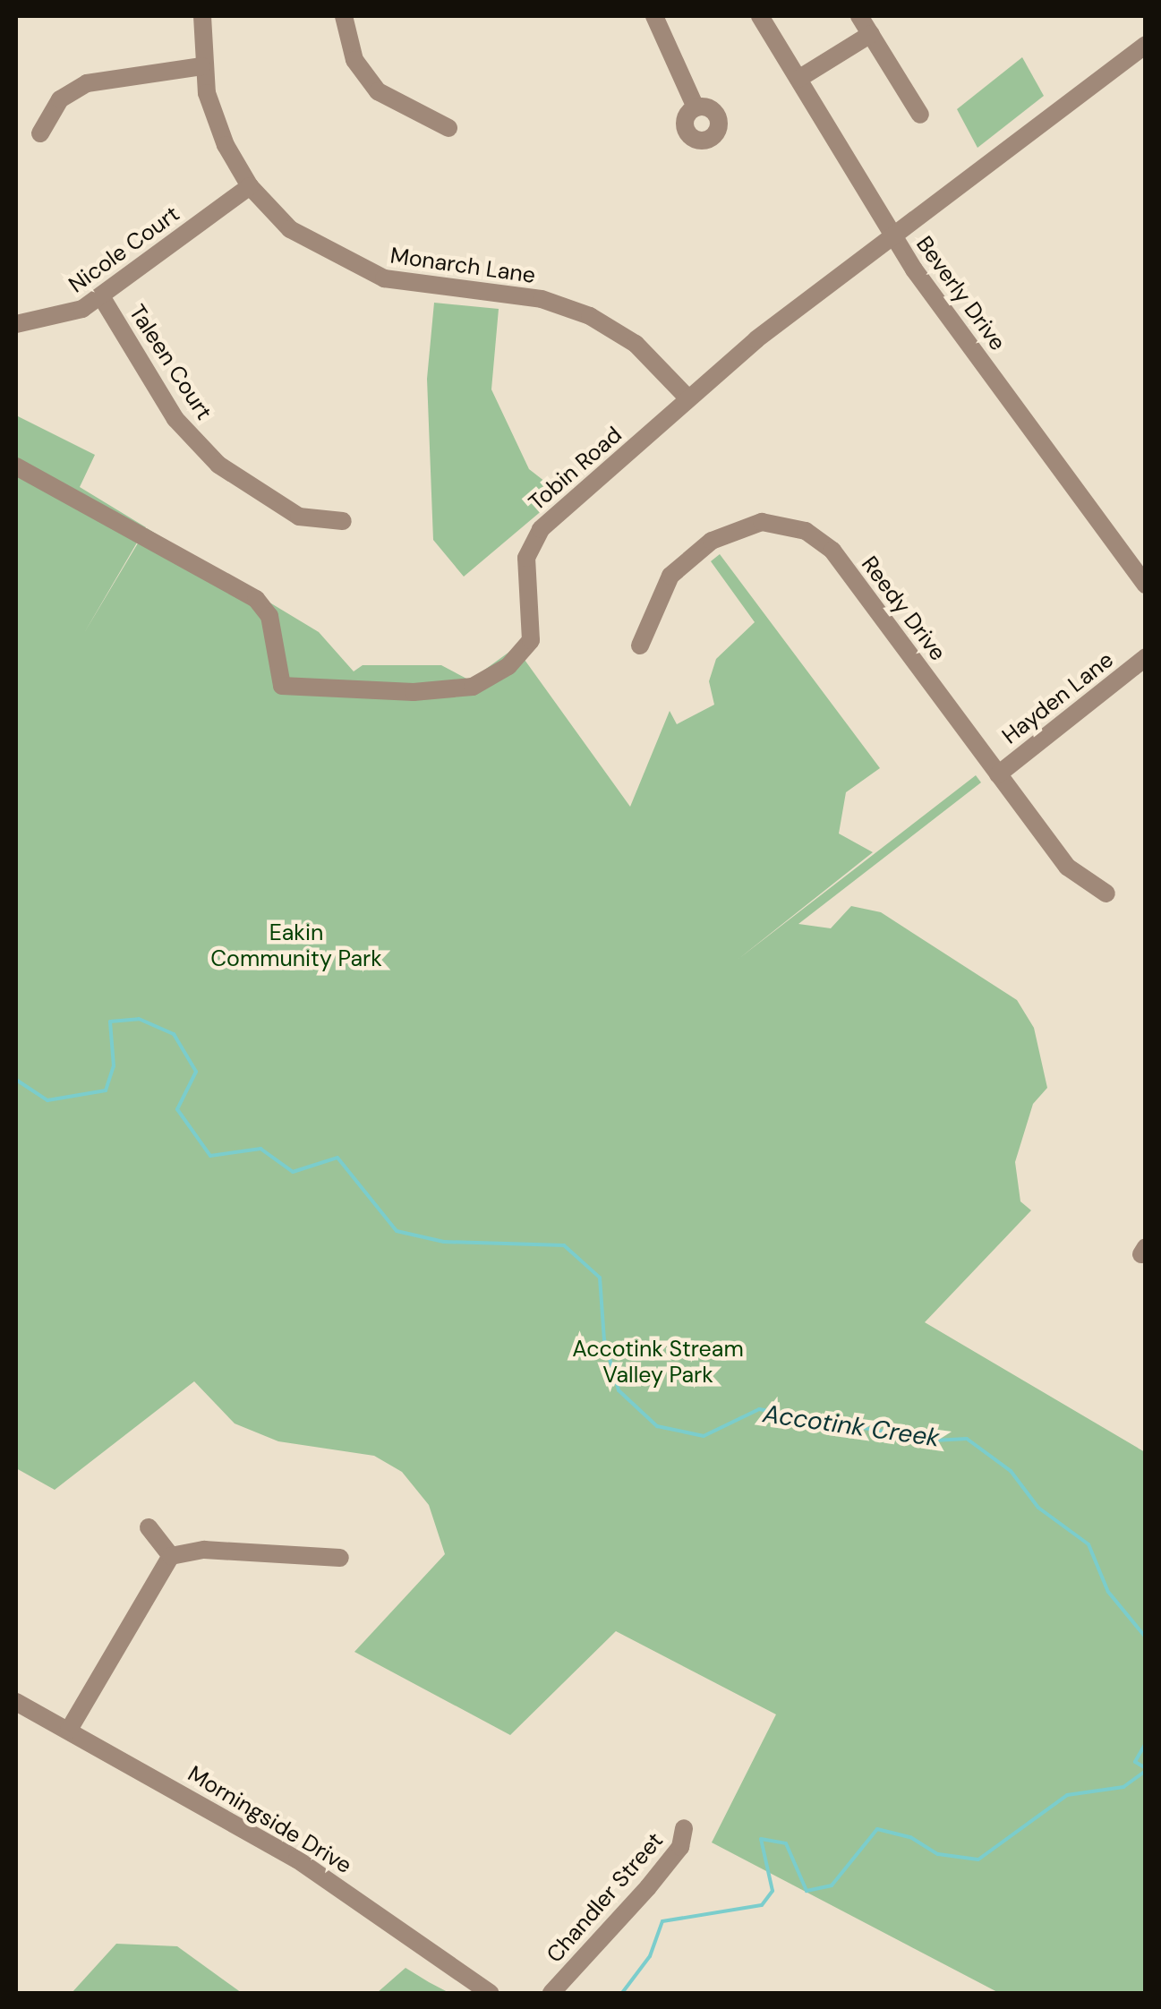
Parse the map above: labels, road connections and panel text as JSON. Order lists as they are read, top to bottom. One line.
{"streets":{"street":["Nicole Court","Monarch Lane","Beverly Drive","Taleen Court","Tobin Road","Reedy Drive","Hayden Lane","Morningside Drive","Chandler Street"]},"crossings":[["Nicole Court","Monarch Lane"],["Nicole Court","Taleen Court"],["Monarch Lane","Tobin Road"],["Beverly Drive","Tobin Road"],["Reedy Drive","Hayden Lane"]],"water":["Accotink Creek"],"parks":["Eakin Community Park","Accotink Stream Valley Park"]}
